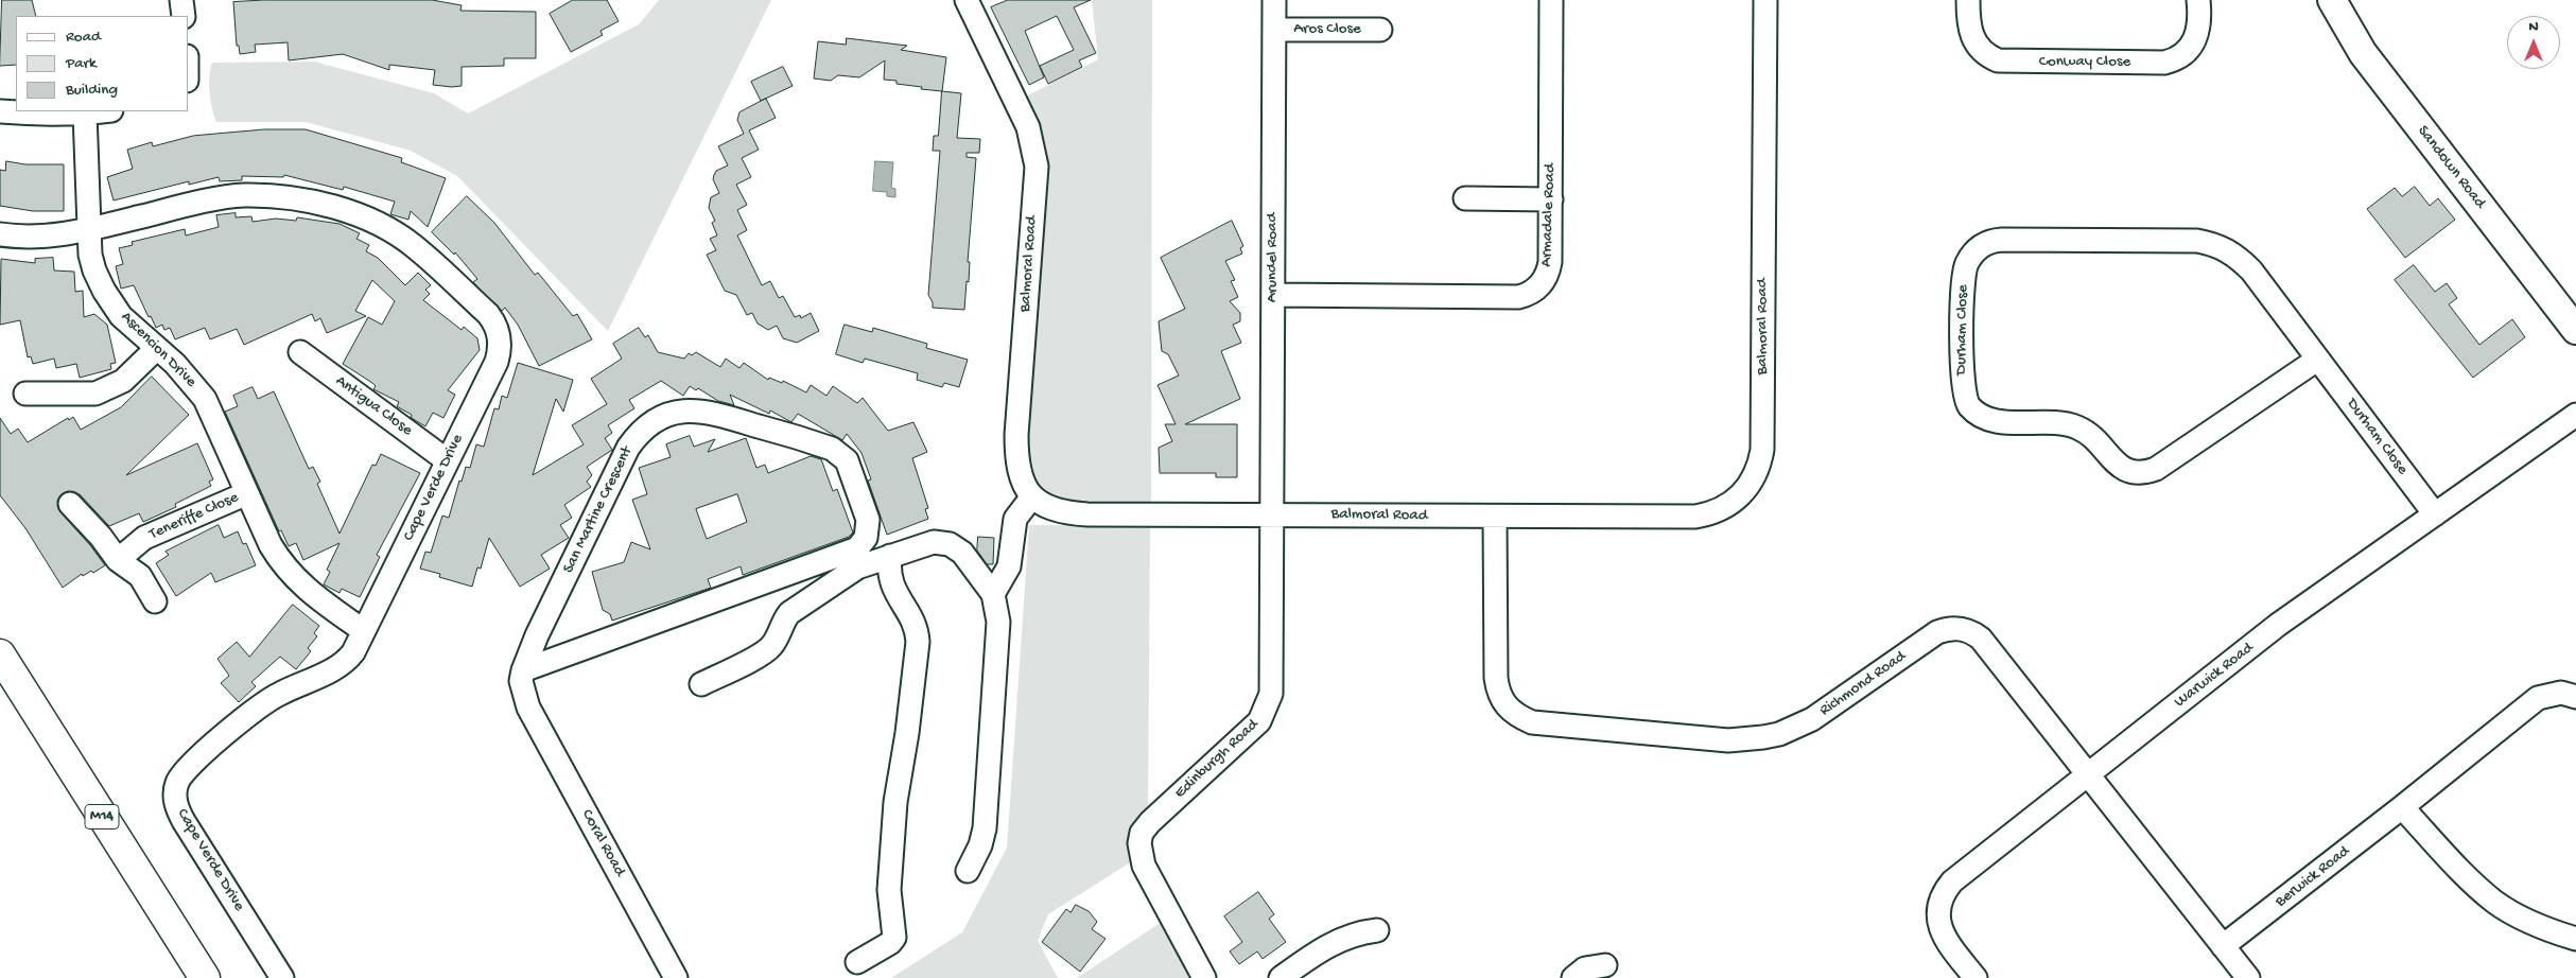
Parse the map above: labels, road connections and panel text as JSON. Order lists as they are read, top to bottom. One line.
{"streets":{"main road":["M14"],"street":["Aros Close","Conway Close","Sandown Road","Armadale Road","Arundel Road","Balmoral Road","Durham Close","Ascencion Drive","Antigua Close","Cape Verde Drive","San Martine Crescent","Teneriffe Close","Warwick Road","Richmond Road","Edinburgh Road","Coral Road","Berwick Road"]},"crossings":[["Aros Close","Arundel Road"],["Armadale Road","Arundel Road"],["Arundel Road","Balmoral Road"],["Arundel Road","Edinburgh Road"],["Balmoral Road","Richmond Road"],["Balmoral Road","Edinburgh Road"],["Durham Close","Warwick Road"],["Ascencion Drive","Cape Verde Drive"],["Ascencion Drive","Teneriffe Close"],["Antigua Close","Cape Verde Drive"],["San Martine Crescent","Coral Road"],["Warwick Road","Richmond Road"],["Richmond Road","Berwick Road"]],"legend":["Road","Park","Building"],"north":"top"}
